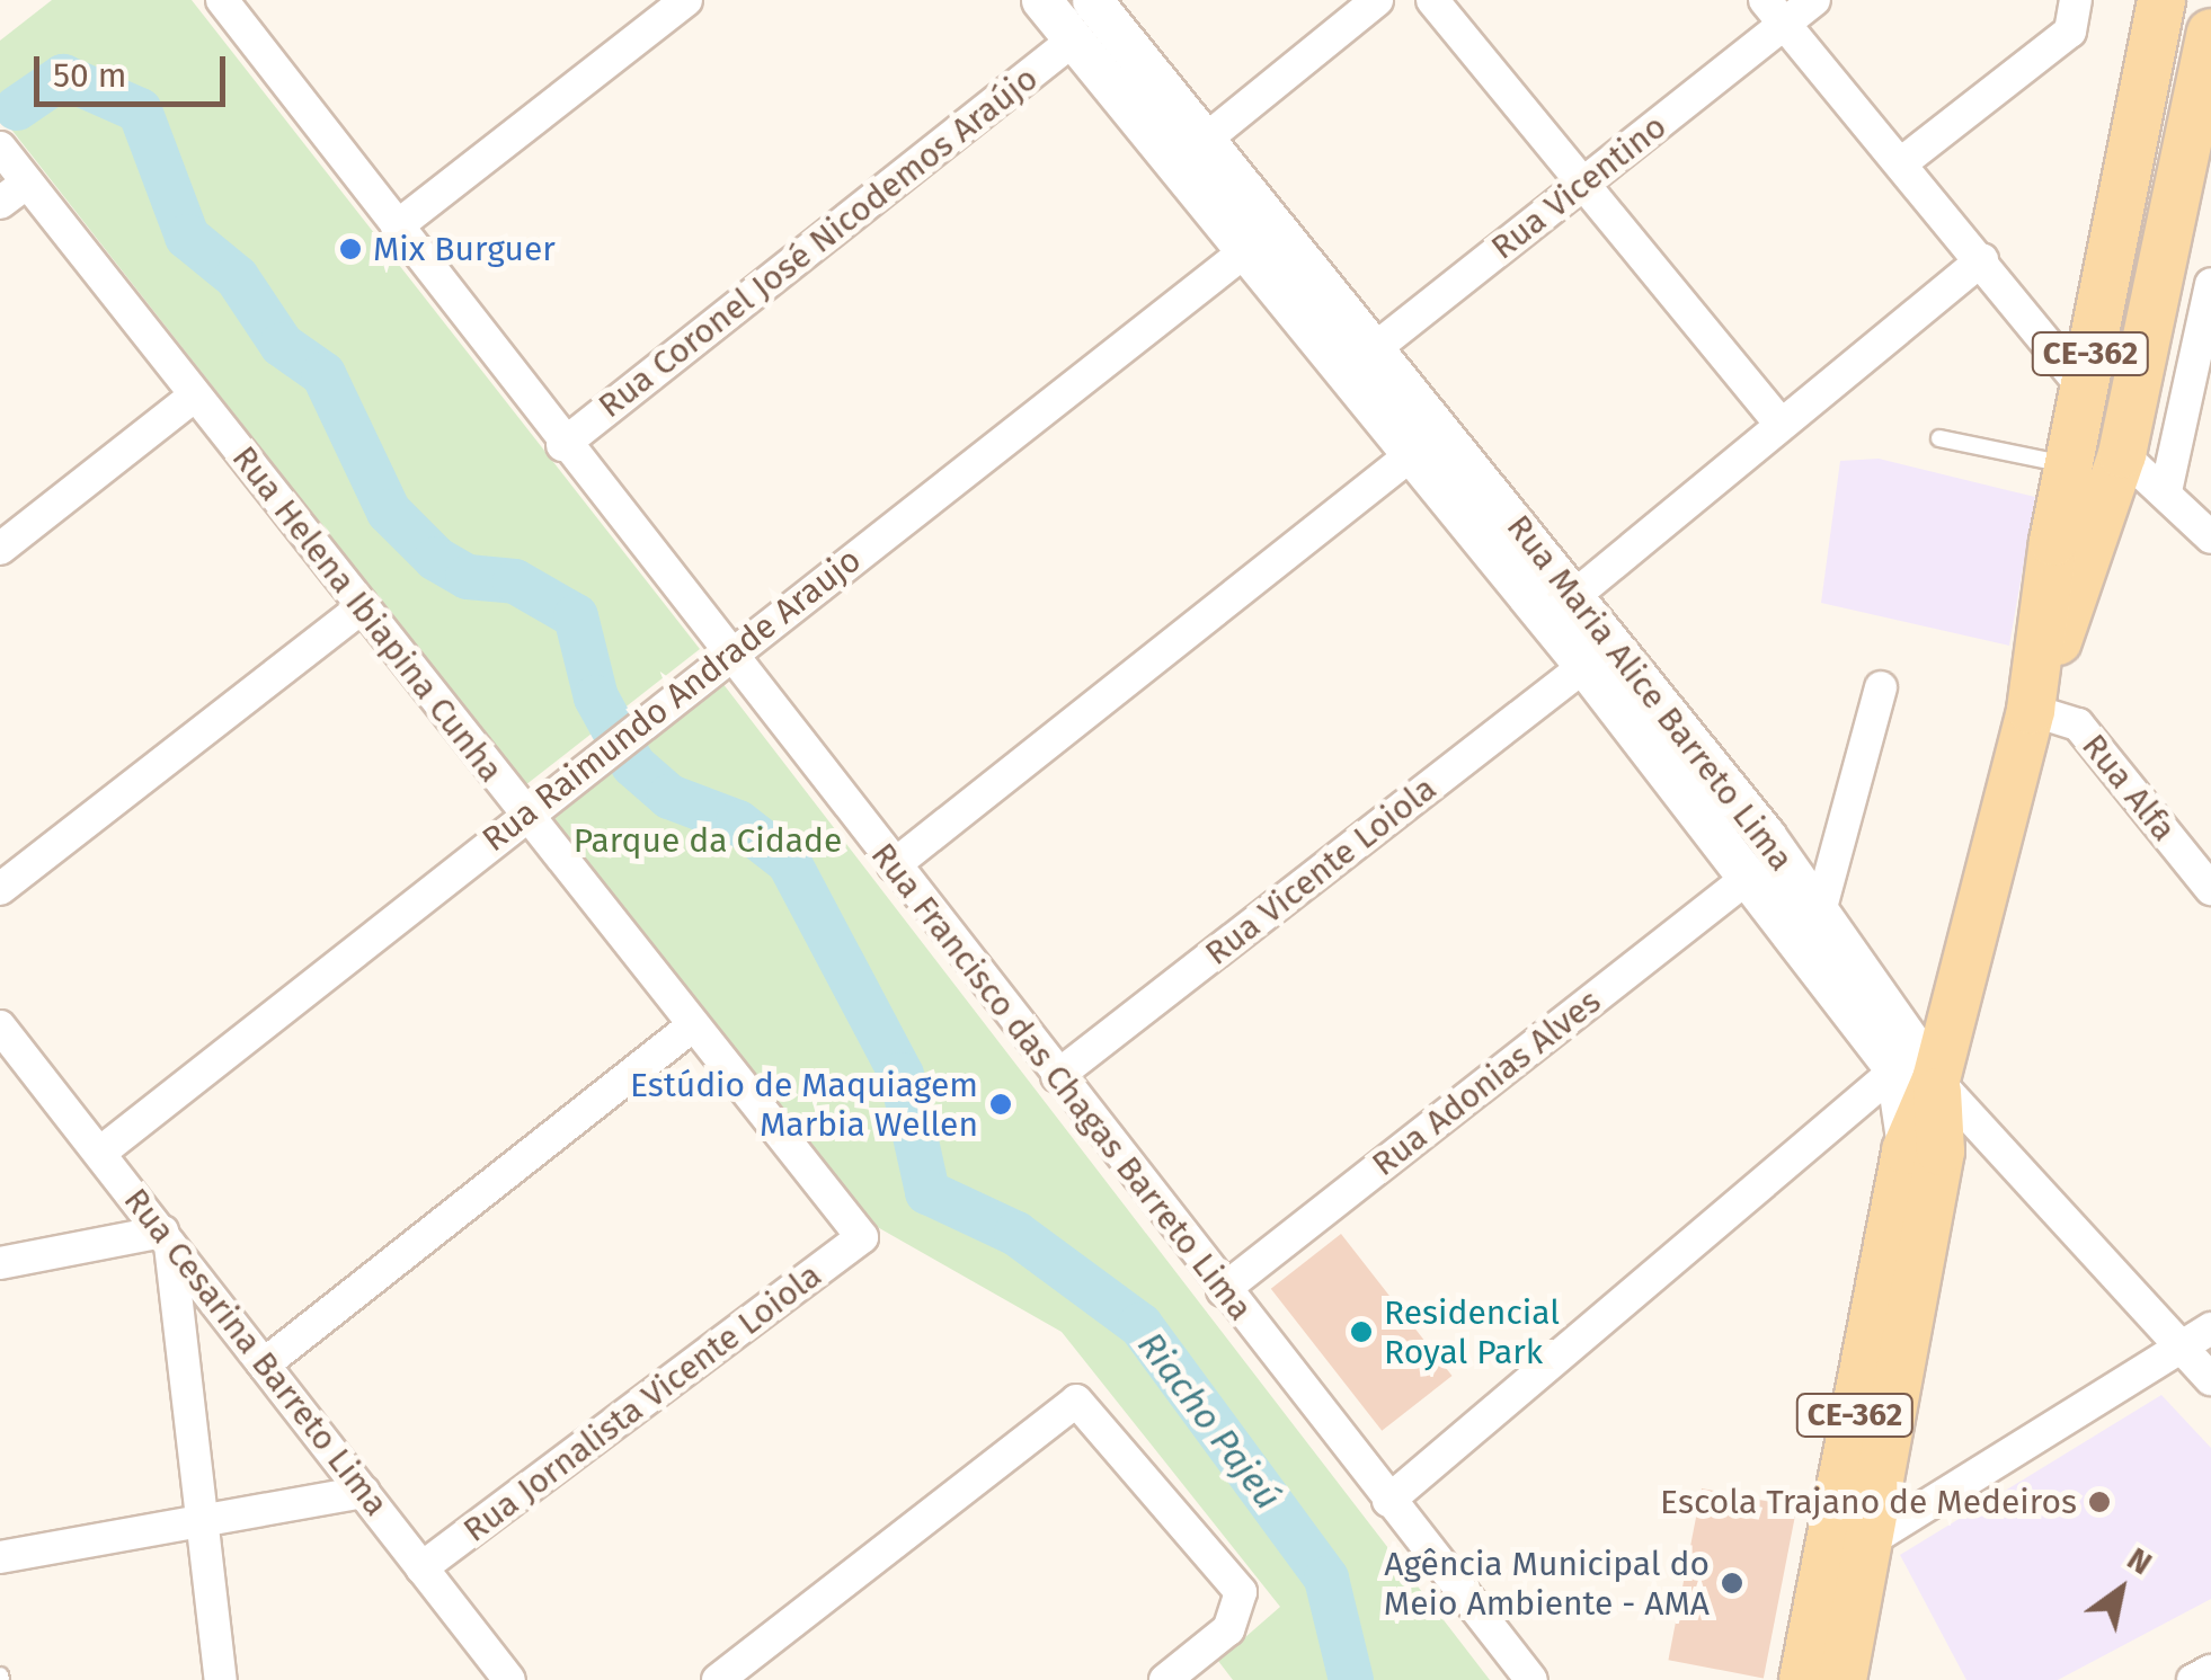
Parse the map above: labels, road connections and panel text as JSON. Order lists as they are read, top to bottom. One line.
{"streets":{"main road":["CE-362"],"street":["Rua Vicentino","Rua Coronel José Nicodemos Araújo","Rua Helena Ibiapina Cunha","Rua Maria Alice Barreto Lima","Rua Raimundo Andrade Araujo","Rua Alfa","Rua Vicente Loiola","Rua Francisco das Chagas Barreto Lima","Rua Adonias Alves","Rua Cesarina Barreto Lima","Rua Jornalista Vicente Loiola"]},"crossings":[["Rua Vicentino","Rua Maria Alice Barreto Lima"],["Rua Coronel José Nicodemos Araújo","Rua Maria Alice Barreto Lima"],["Rua Coronel José Nicodemos Araújo","Rua Francisco das Chagas Barreto Lima"],["CE-362","Rua Maria Alice Barreto Lima"],["CE-362","Rua Alfa"],["Rua Helena Ibiapina Cunha","Rua Raimundo Andrade Araujo"],["Rua Helena Ibiapina Cunha","Rua Jornalista Vicente Loiola"],["Rua Maria Alice Barreto Lima","Rua Raimundo Andrade Araujo"],["Rua Maria Alice Barreto Lima","Rua Vicente Loiola"],["Rua Maria Alice Barreto Lima","Rua Adonias Alves"],["Rua Raimundo Andrade Araujo","Rua Francisco das Chagas Barreto Lima"],["Rua Raimundo Andrade Araujo","Rua Cesarina Barreto Lima"],["Rua Vicente Loiola","Rua Francisco das Chagas Barreto Lima"],["Rua Francisco das Chagas Barreto Lima","Rua Adonias Alves"],["Rua Cesarina Barreto Lima","Rua Jornalista Vicente Loiola"]],"water":["Riacho Pajeú"],"parks":["Parque da Cidade"],"places":["Mix Burguer","Estúdio de Maquiagem Marbia Wellen","Residencial Royal Park","Escola Trajano de Medeiros","Agência Municipal do Meio Ambiente - AMA"],"scale_bar":"50 m","north":"top right"}
